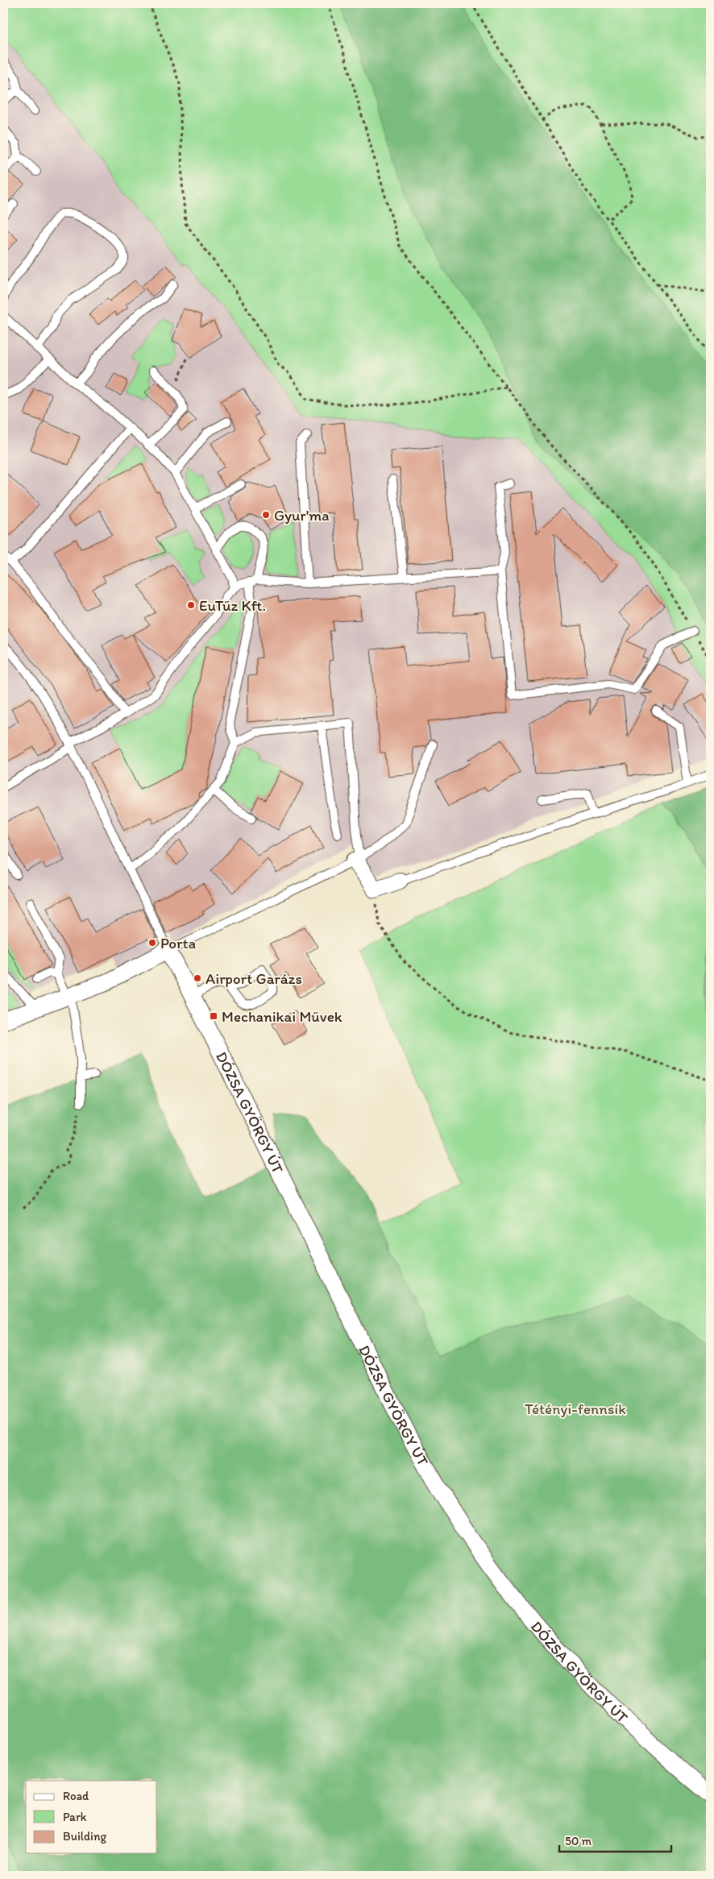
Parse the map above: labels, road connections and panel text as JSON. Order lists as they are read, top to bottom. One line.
{"streets":{"street":["DÓZSA GYÖRGY ÚT"]},"parks":["Tétényi-fennsík"],"places":{"other":["Gyur'ma","EuTűz Kft.","Porta","Airport Garázs"],"transit":["Mechanikai Művek"]},"legend":["Road","Park","Building"],"scale_bar":"50 m"}
